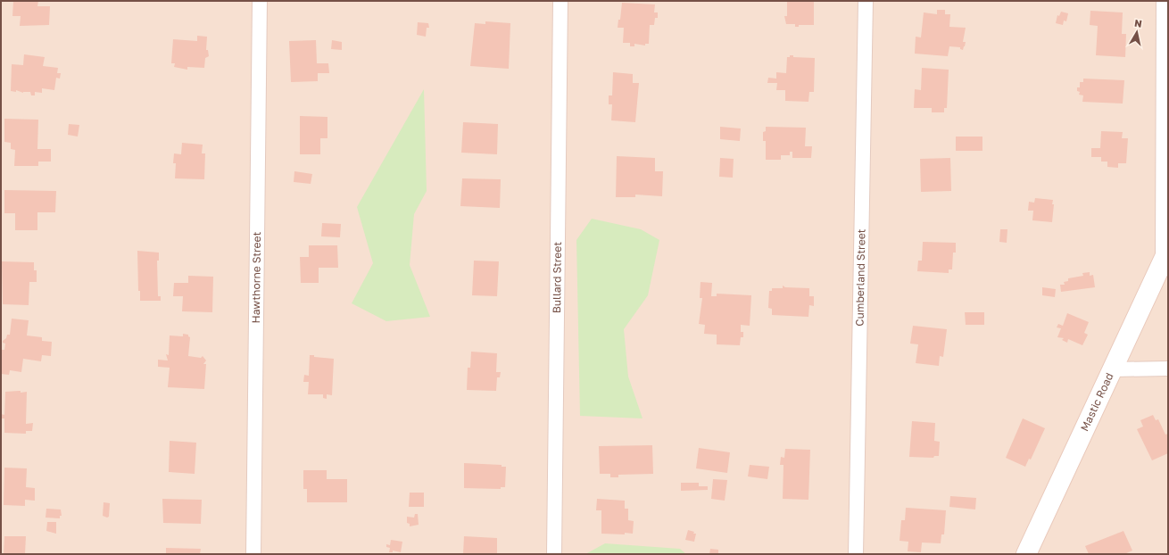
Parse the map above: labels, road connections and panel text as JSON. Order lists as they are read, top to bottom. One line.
{"streets":{"main road":["Mastic Road"],"street":["Hawthorne Street","Bullard Street","Cumberland Street"]},"north":"top"}
